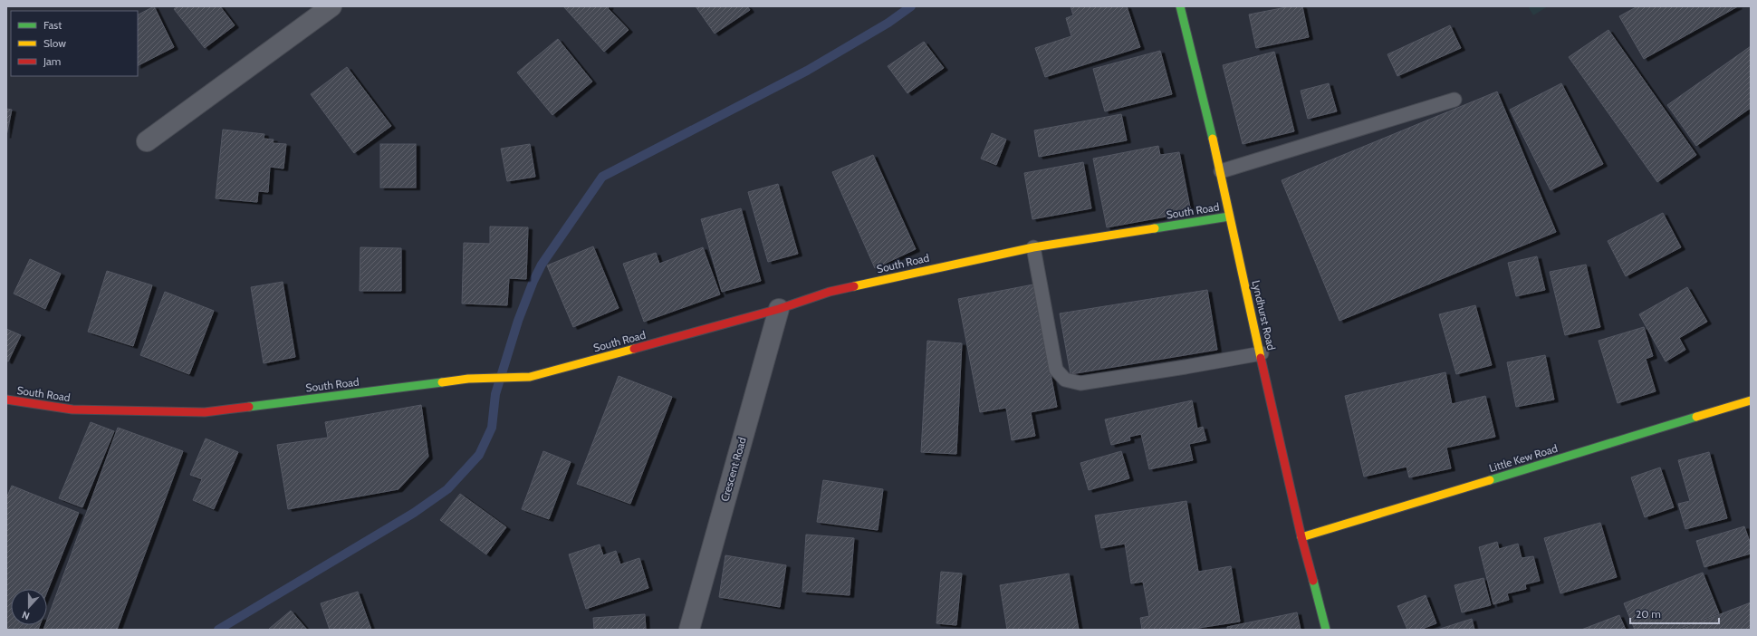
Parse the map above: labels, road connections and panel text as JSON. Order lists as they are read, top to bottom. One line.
{"streets":{"street":["South Road","Lyndhurst Road","Little Kew Road","Crescent Road"]},"crossings":[["South Road","Lyndhurst Road"],["South Road","Crescent Road"],["Lyndhurst Road","Little Kew Road"]],"legend":["Fast","Slow","Jam"],"scale_bar":"20 m","north":"bottom"}
